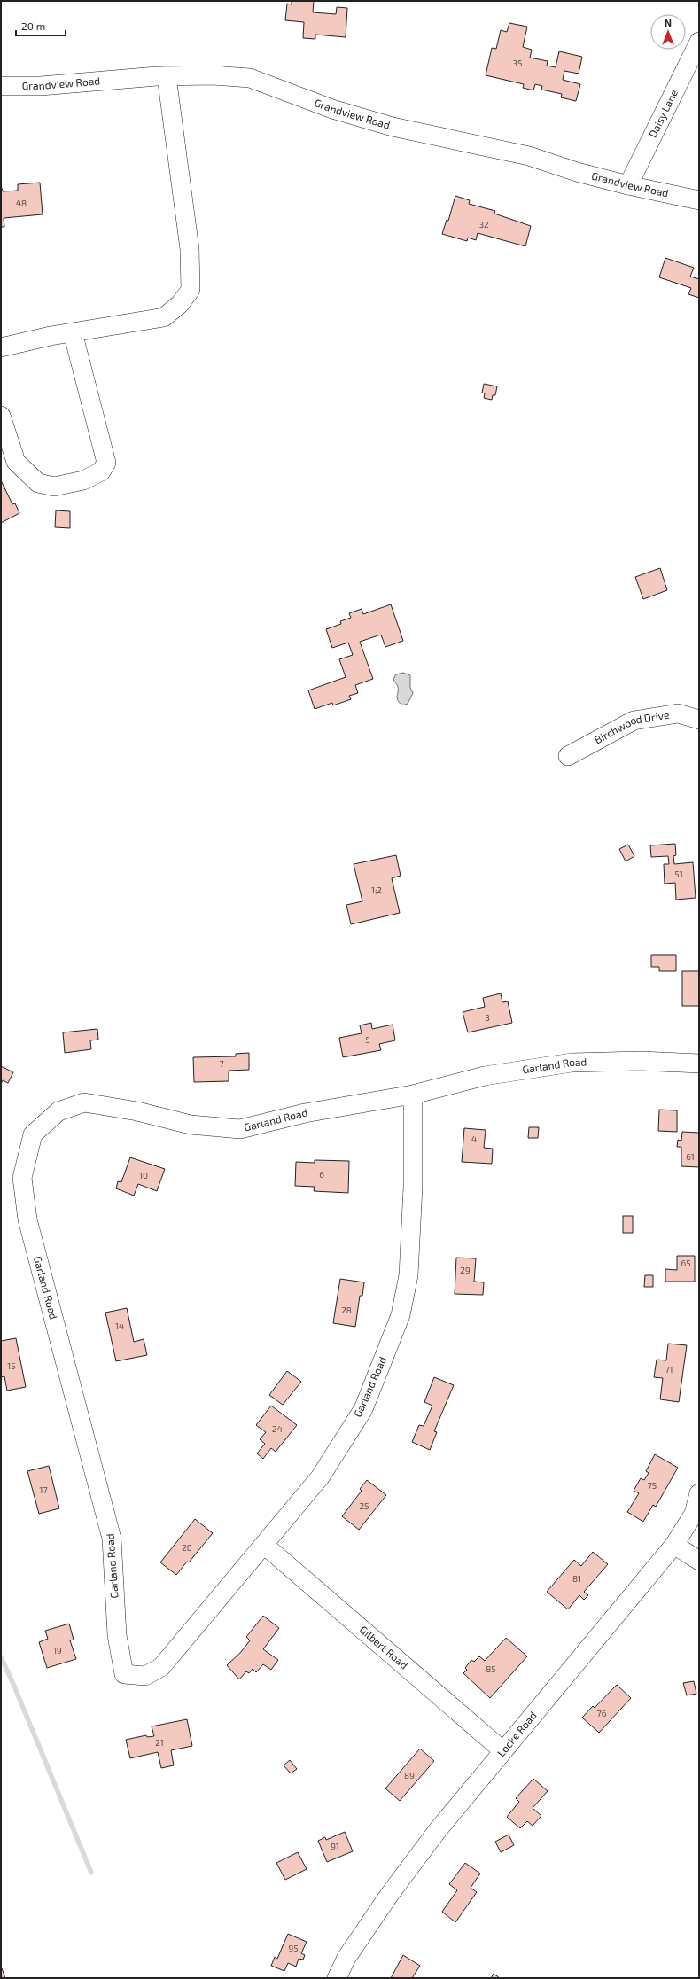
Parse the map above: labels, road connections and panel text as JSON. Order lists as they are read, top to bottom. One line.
{"streets":{"street":["Grandview Road","Daisy Lane","Birchwood Drive","Garland Road","Gilbert Road","Locke Road"]},"crossings":[["Grandview Road","Daisy Lane"],["Garland Road","Gilbert Road"],["Gilbert Road","Locke Road"]],"house_numbers":["35","48","32","51","1;2","3","5","7","4","61","6","10","65","29","28","14","15","71","24","75","17","25","20","81","19","85","76","21","89","91","95"],"scale_bar":"20 m","north":"top"}
